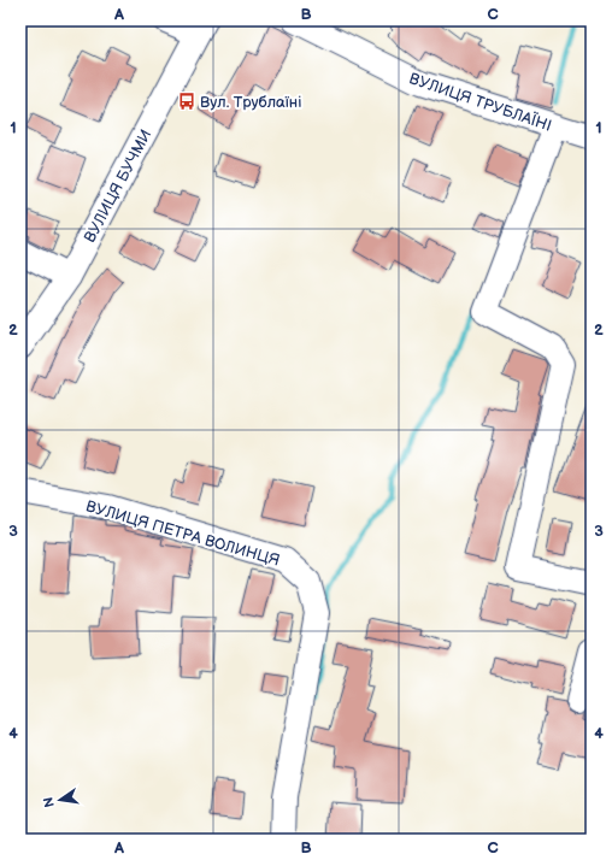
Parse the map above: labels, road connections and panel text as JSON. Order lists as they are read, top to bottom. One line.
{"streets":{"street":["ВУЛИЦЯ ТРУБЛАЇНІ","ВУЛИЦЯ БУЧМИ","ВУЛИЦЯ ПЕТРА ВОЛИНЦЯ"]},"places":{"bus stop":["Вул. Трублаїні"]},"north":"left","grid":{"columns":["A","B","C"],"rows":["1","2","3","4"]}}
